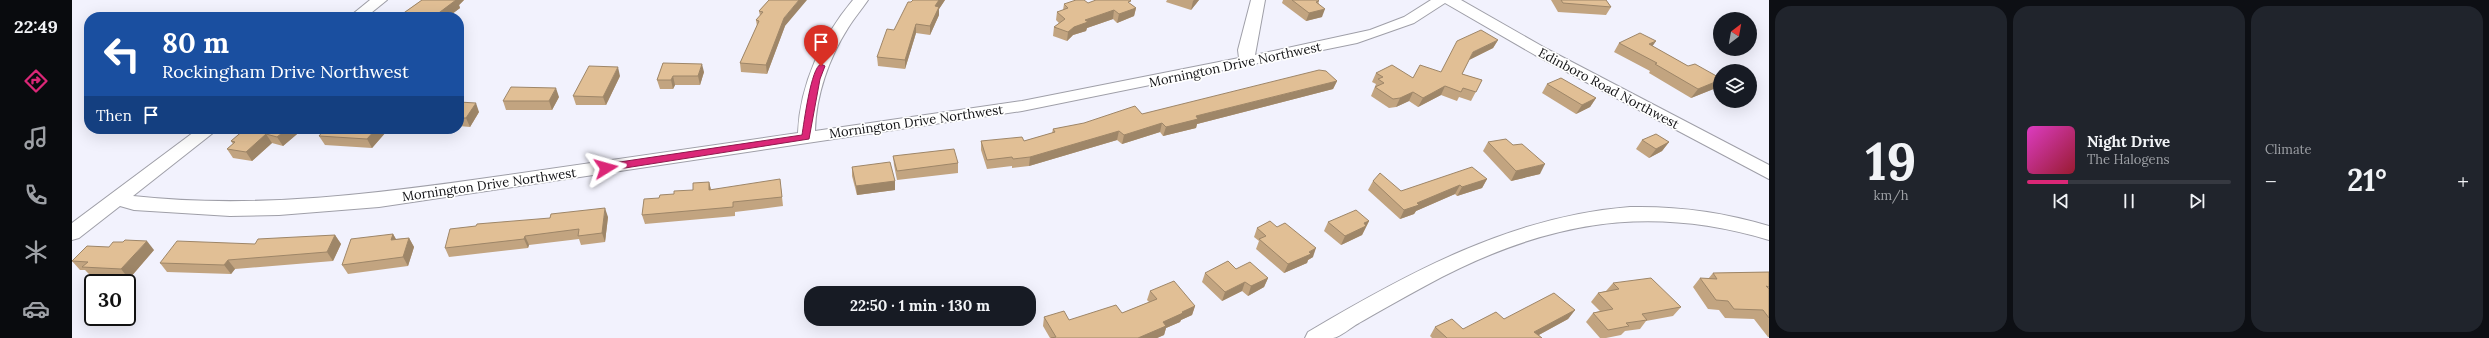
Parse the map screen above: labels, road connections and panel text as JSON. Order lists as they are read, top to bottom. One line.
{"streets":{"street":["Mornington Drive Northwest","Edinboro Road Northwest"]},"north":"top right","page":{"tabs":"22:49","tile":[["19","km/h"],"Climate"],"turn":["80 m","Rockingham Drive Northwest"],"then":"Then","song":["Night Drive","The Halogens"],"heat":["−","21°","+"],"limit":"30","trip":"22:50 · 1 min · 130 m"}}
